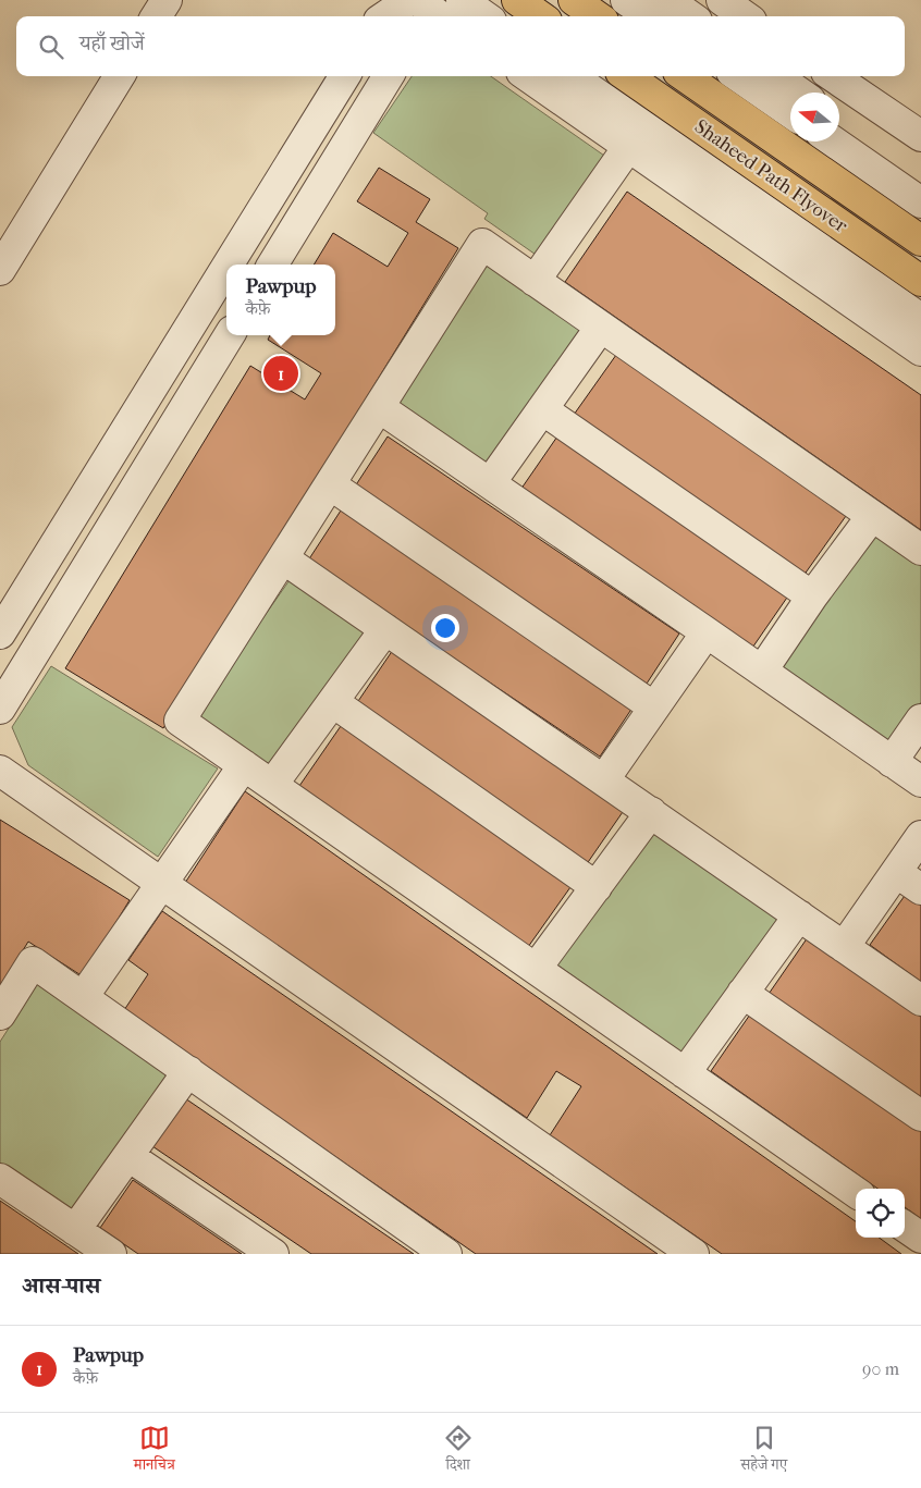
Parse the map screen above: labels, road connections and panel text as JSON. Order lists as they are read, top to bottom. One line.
{"streets":{"highway":["Shaheed Path Flyover"]},"north":"left","page":{"search":"यहाँ खोजें","popup":["Pawpup","कैफ़े"],"pins":"1","heading":"आस-पास","list":[{"mark":"1","name":"Pawpup","note":"कैफ़े","value":"90 m"}],"nav":["मानचित्र","दिशा","सहेजे गए"]}}
